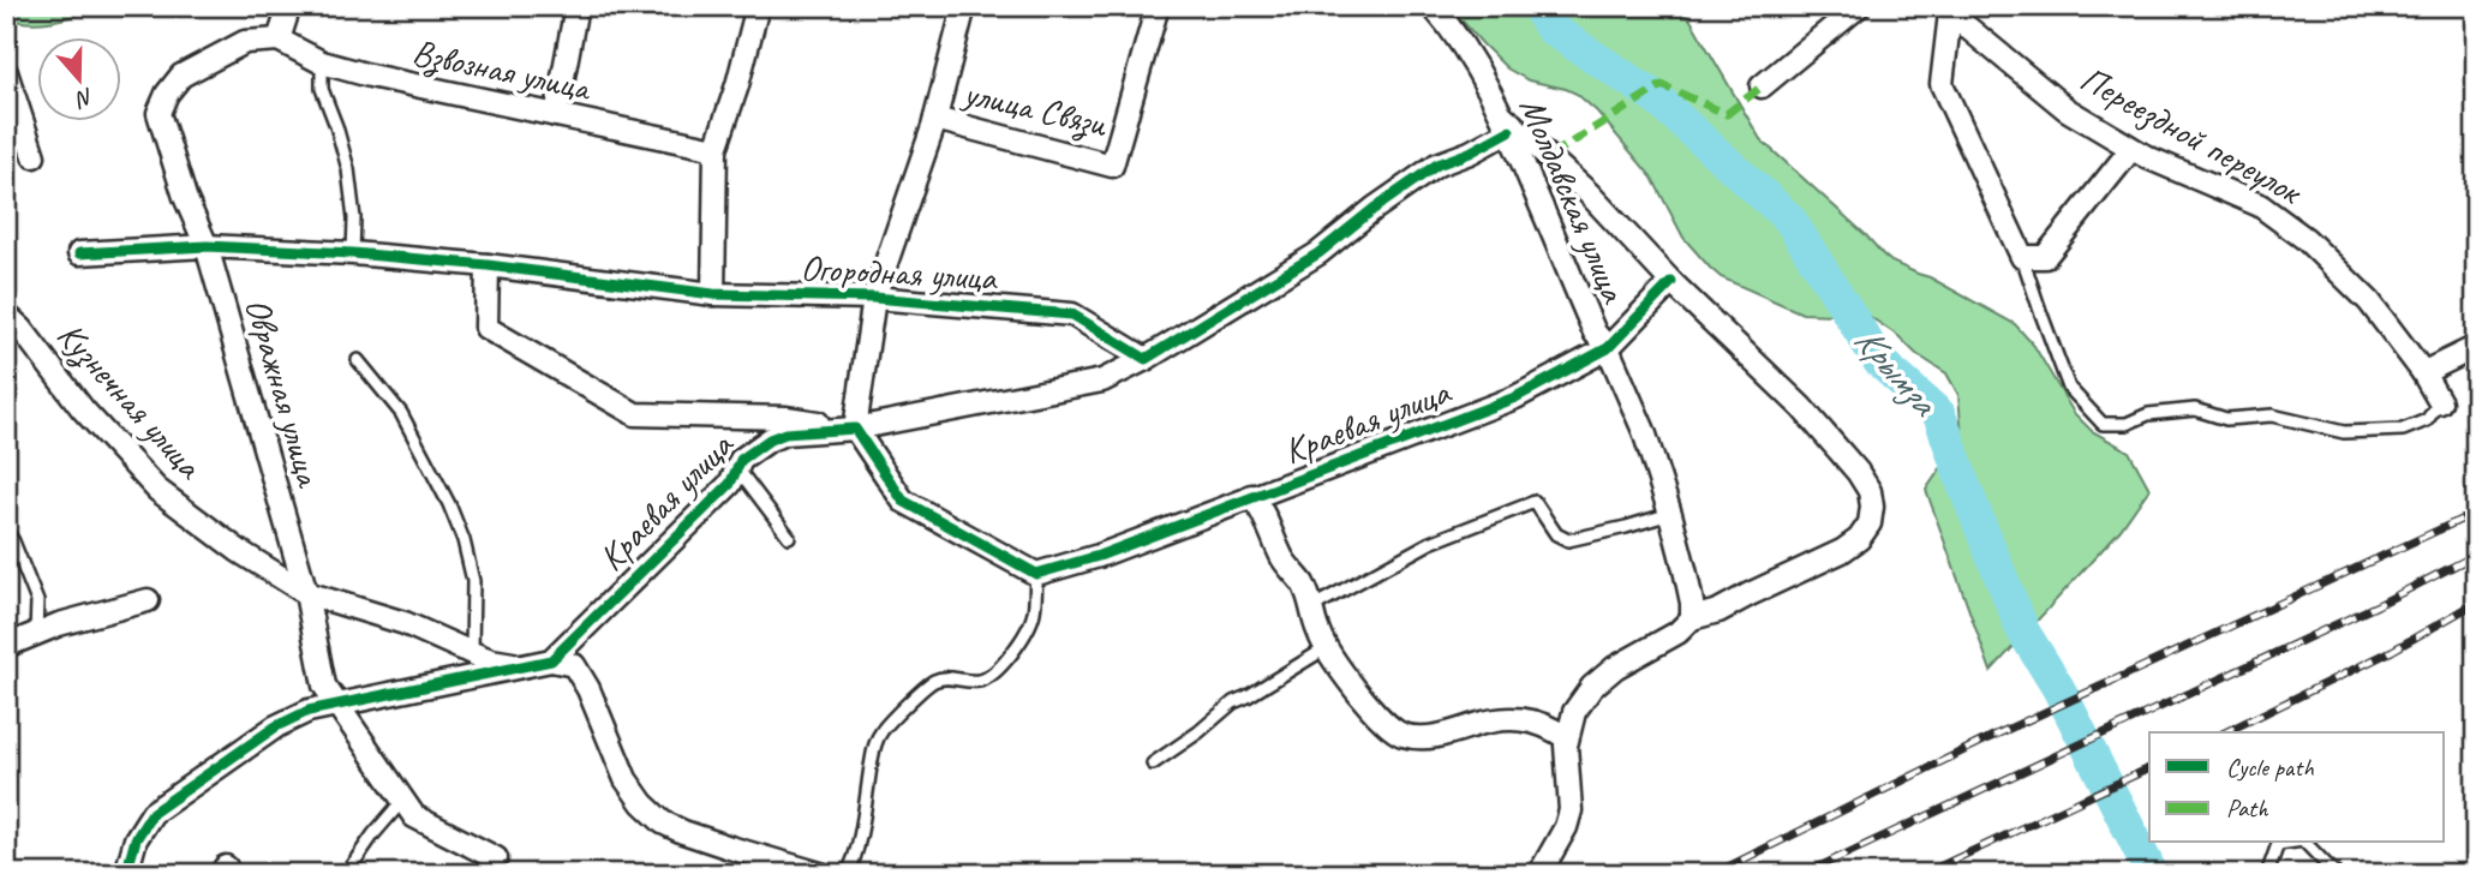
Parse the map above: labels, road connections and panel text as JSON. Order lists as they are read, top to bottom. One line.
{"streets":{"street":["Взвозная улица","улица Связи","Переездной переулок","Молдавская улица","Огородная улица","Овражная улица","Кузнечная улица","Краевая улица"]},"crossings":[["Взвозная улица","Овражная улица"],["Молдавская улица","Краевая улица"],["Огородная улица","Овражная улица"],["Овражная улица","Кузнечная улица"]],"water":["Крымза"],"legend":["Cycle path","Path"],"north":"bottom"}
